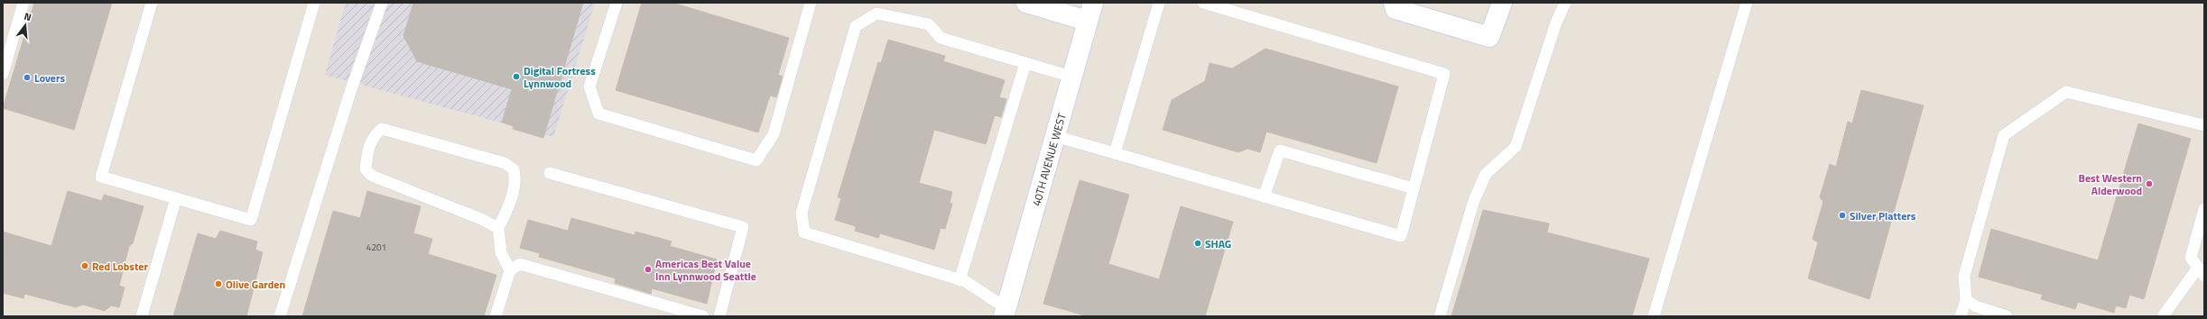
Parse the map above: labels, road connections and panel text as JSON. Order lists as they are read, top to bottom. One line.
{"streets":{"street":["40TH AVENUE WEST"]},"places":["Digital Fortress Lynnwood","Lovers","Best Western Alderwood","Silver Platters","SHAG","Red Lobster","Americas Best Value Inn Lynnwood Seattle","Olive Garden"],"house_numbers":["4201"],"north":"top"}
